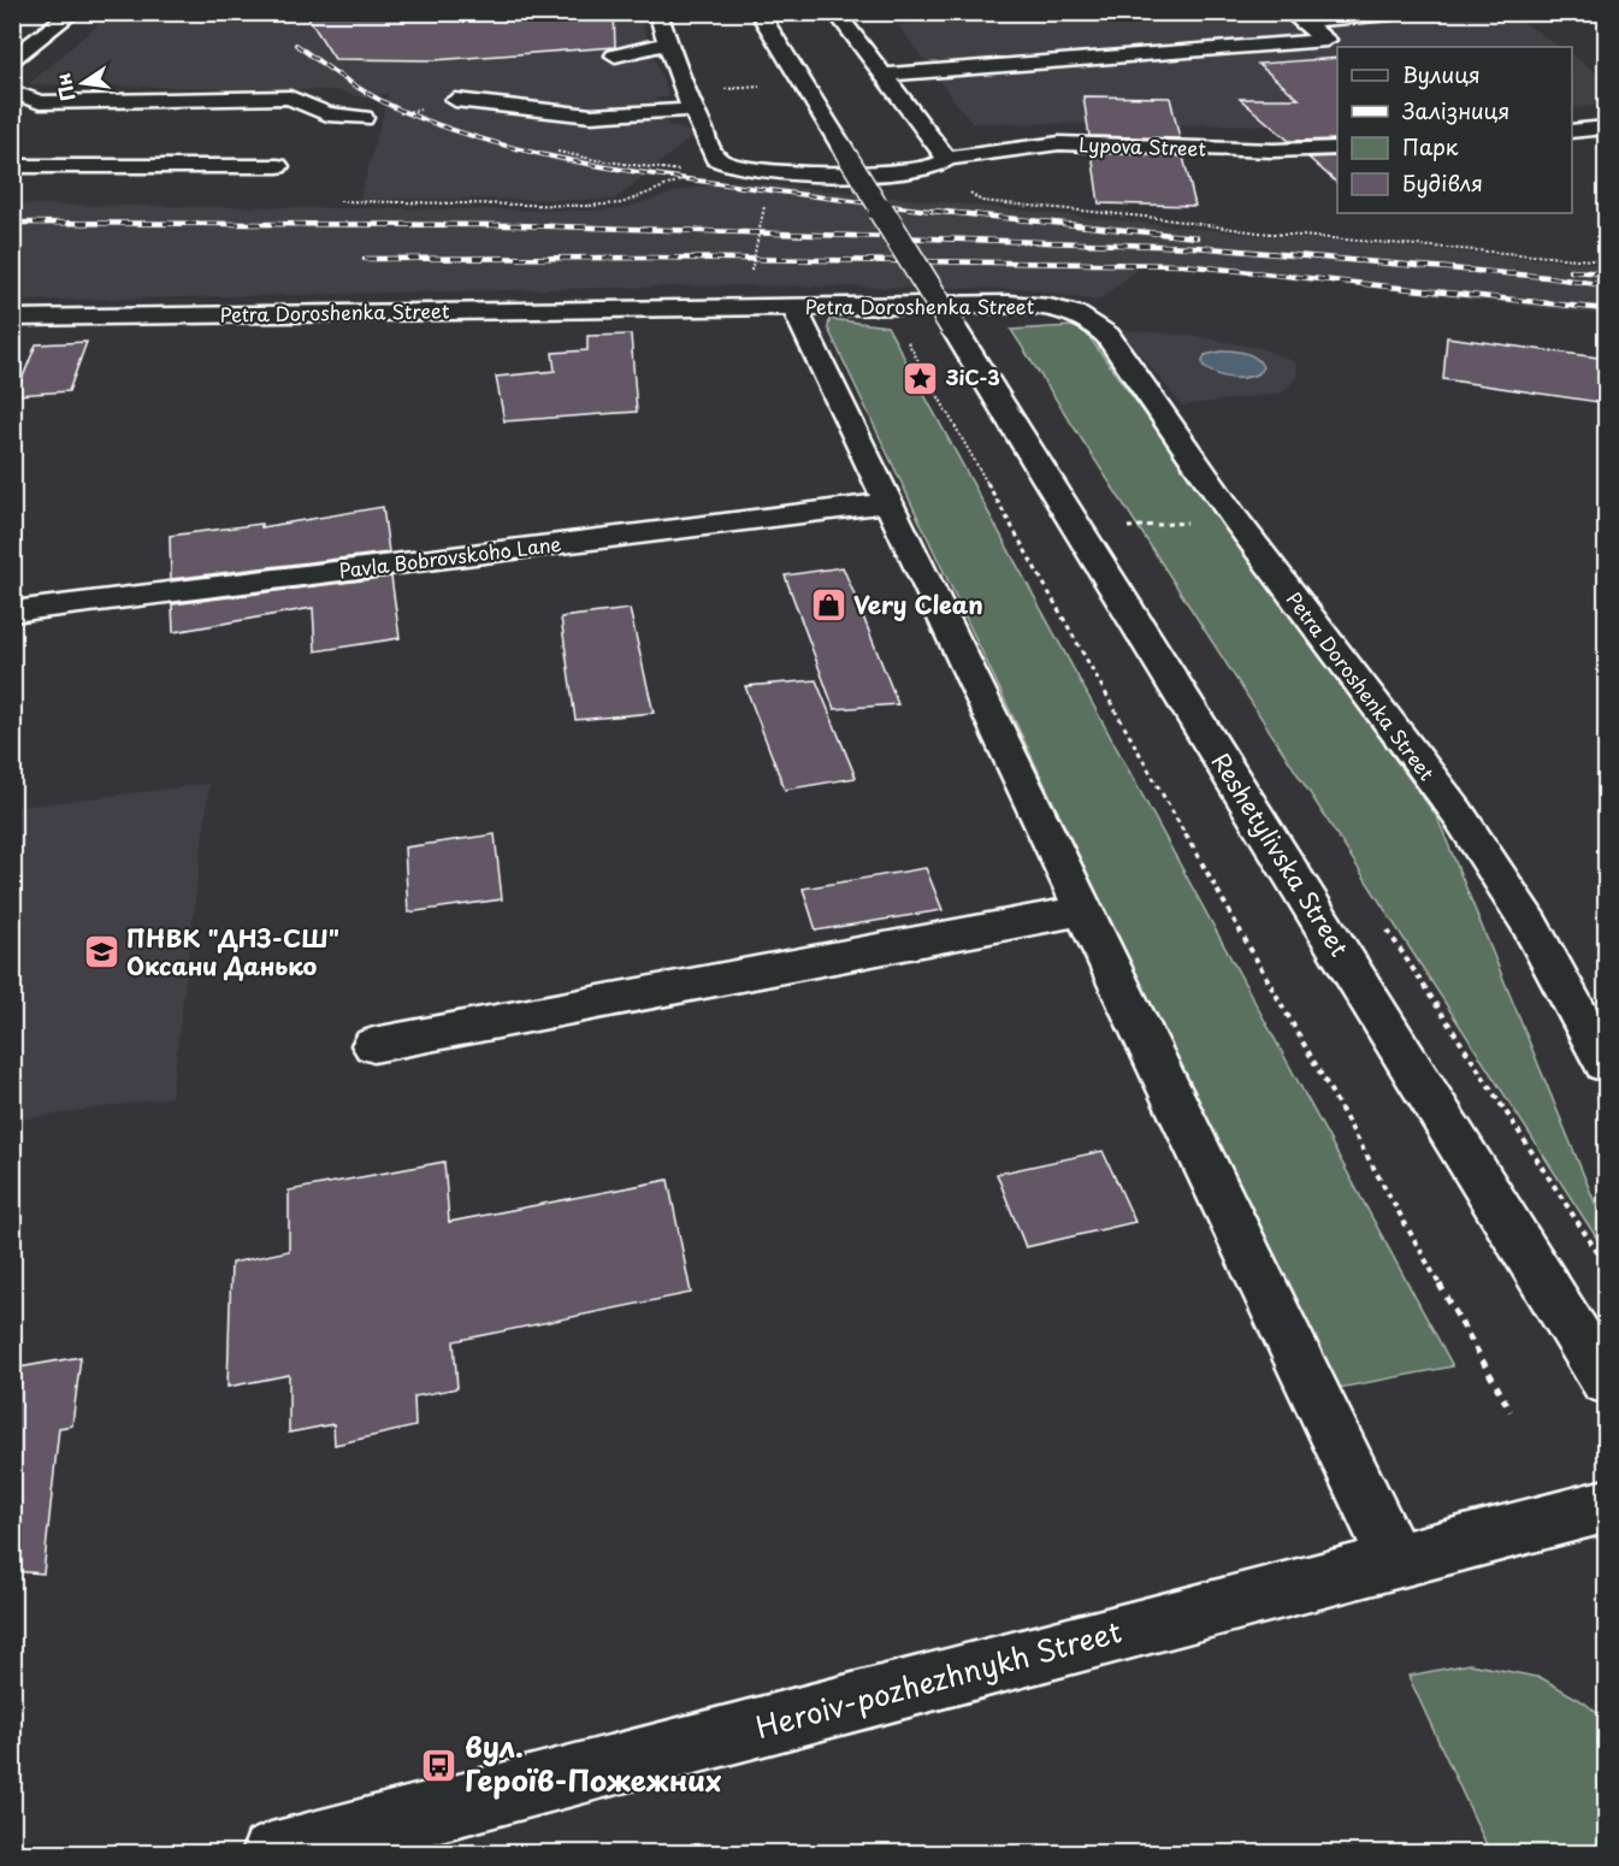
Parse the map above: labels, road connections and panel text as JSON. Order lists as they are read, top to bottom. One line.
{"streets":{"street":["Lypova Street","Petra Doroshenka Street","Pavla Bobrovskoho Lane","Reshetylivska Street","Heroiv-pozhezhnykh Street"]},"places":{"place":["ЗіС-3"],"shop":["Very Clean"],"school or university":["ПНВК \"ДНЗ-СШ\" Оксани Данько"],"bus stop":["вул. Героїв-Пожежних"]},"legend":["Вулиця","Залізниця","Парк","Будівля"],"north":"left"}
